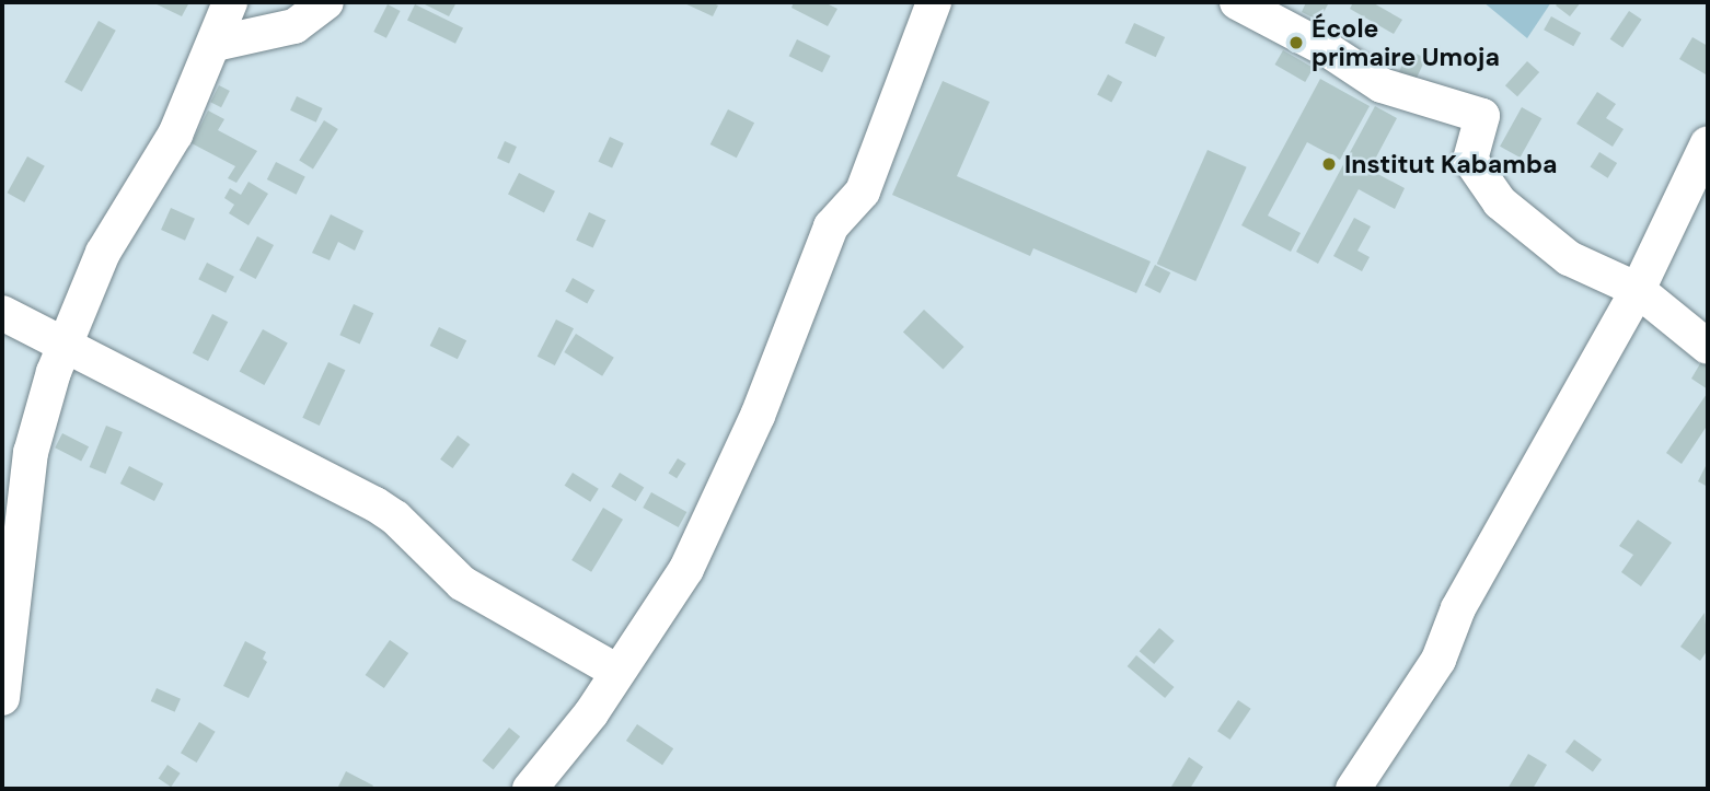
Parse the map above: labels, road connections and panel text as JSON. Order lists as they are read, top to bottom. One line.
{"places":["École primaire Umoja","Institut Kabamba"]}
